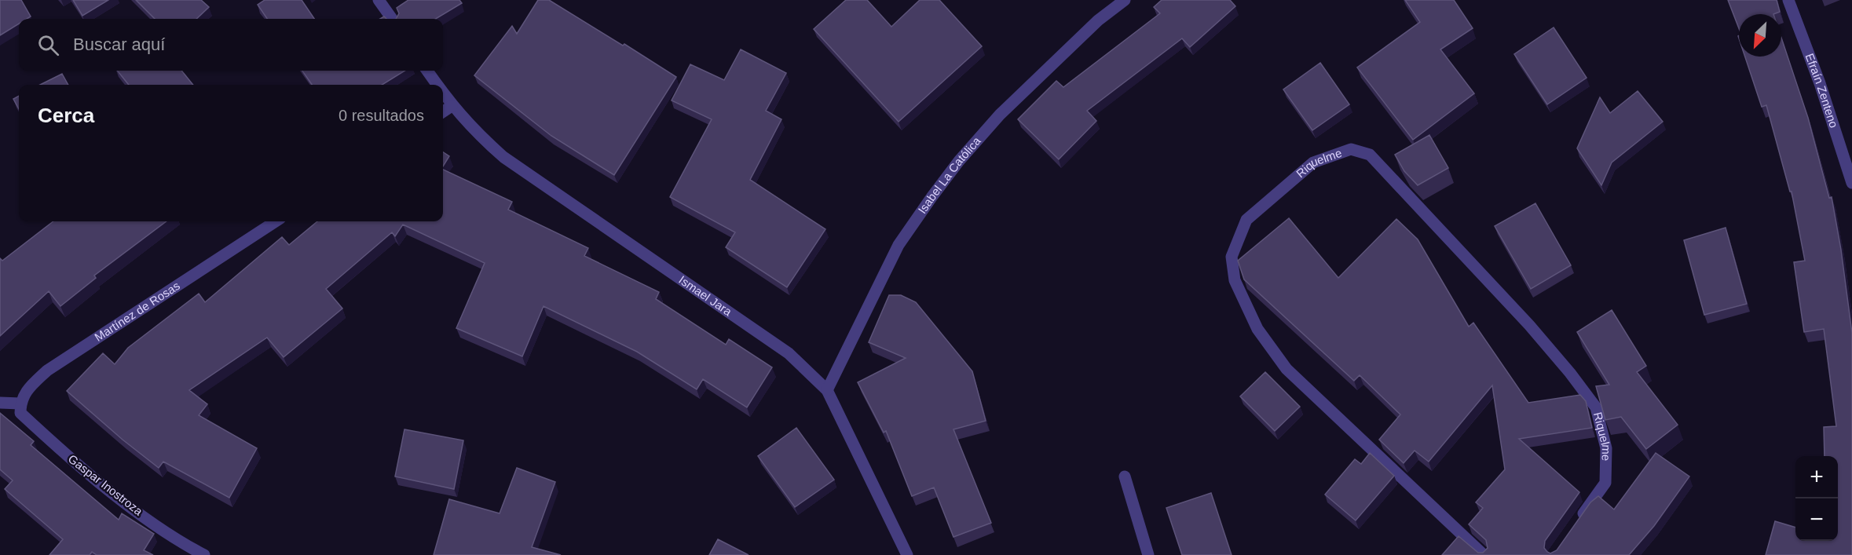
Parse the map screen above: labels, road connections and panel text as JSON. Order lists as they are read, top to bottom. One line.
{"streets":{"street":["Efraín Zenteno","Riquelme","Isabel La Católica","Ismael Jara","Martínez de Rosas","Gaspar Inostroza"]},"crossings":[["Isabel La Católica","Ismael Jara"],["Martínez de Rosas","Gaspar Inostroza"]],"north":"bottom left","page":{"search":"Buscar aquí","heading":["Cerca","0 resultados"],"map_buttons":["+","−"]}}
